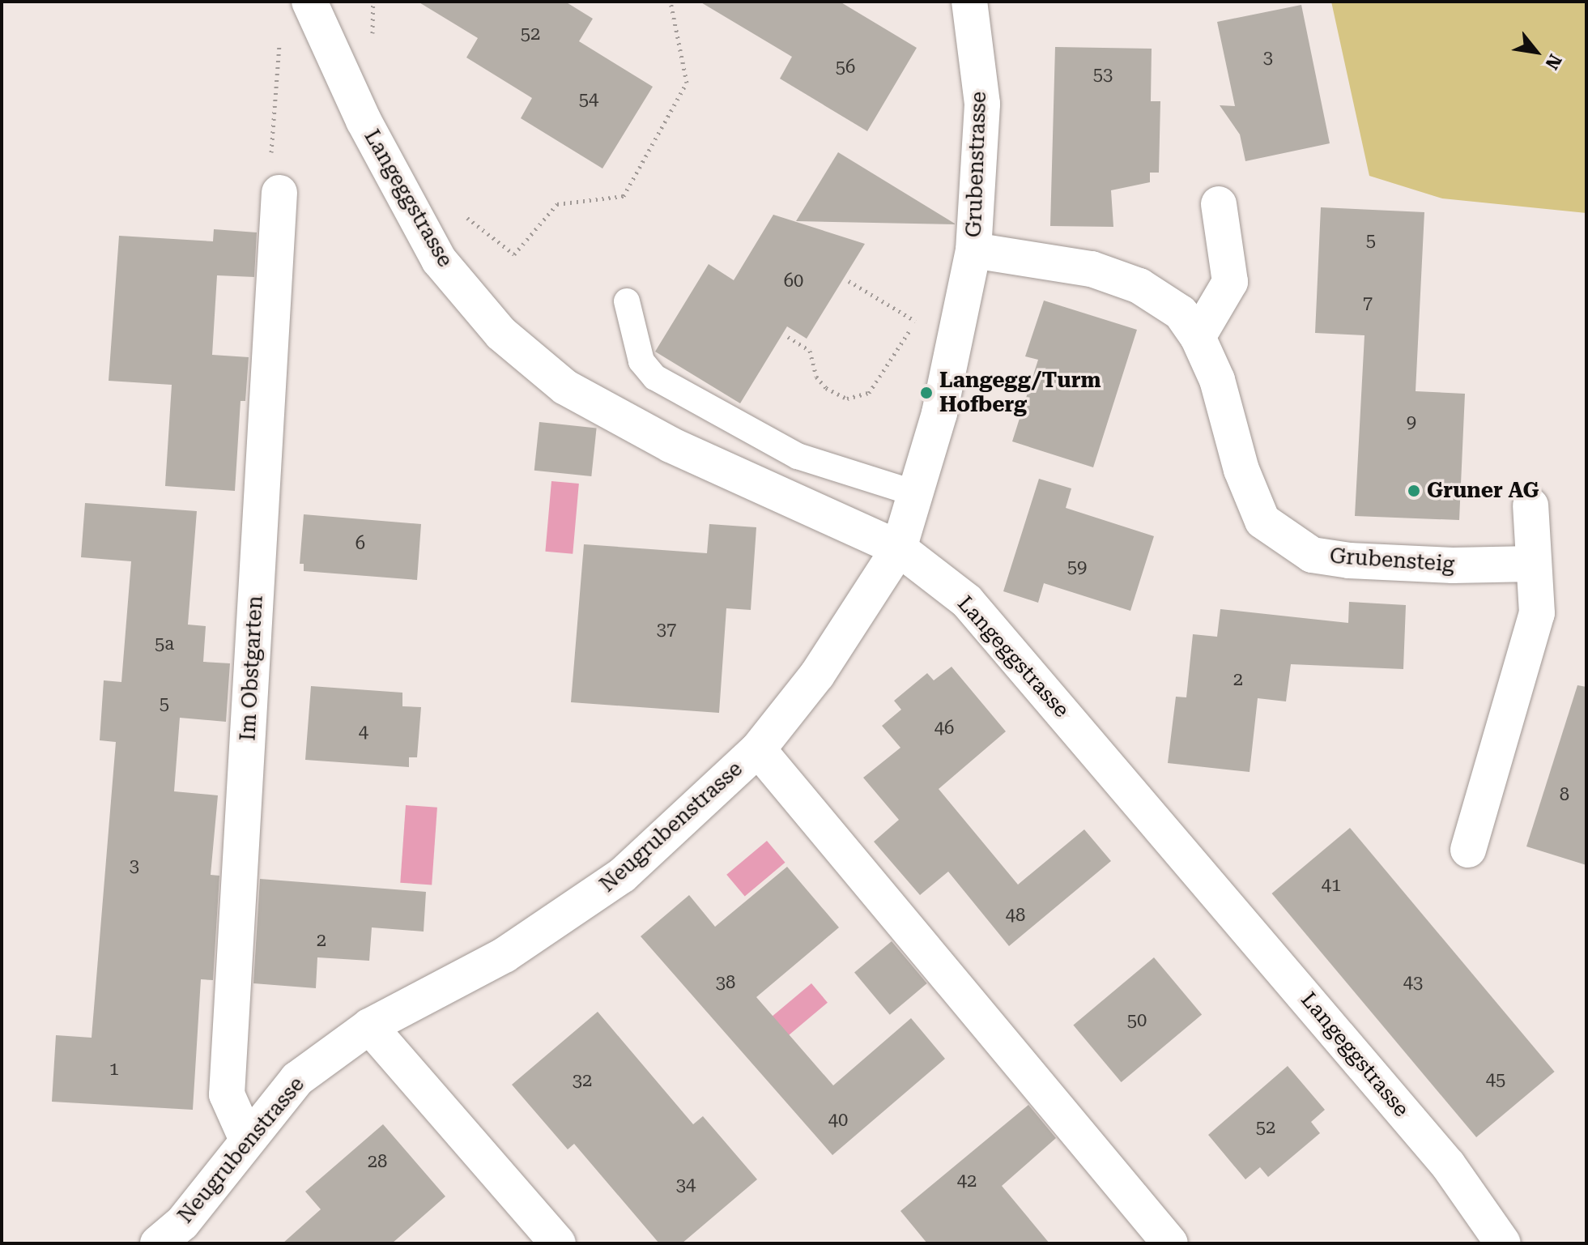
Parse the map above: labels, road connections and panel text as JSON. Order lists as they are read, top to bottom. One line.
{"streets":{"street":["Grubenstrasse","Langeggstrasse","Grubensteig","Im Obstgarten","Neugrubenstrasse"]},"crossings":[["Grubenstrasse","Grubensteig"],["Grubenstrasse","Neugrubenstrasse"],["Langeggstrasse","Neugrubenstrasse"],["Grubensteig","Neugrubenstrasse"],["Im Obstgarten","Neugrubenstrasse"]],"places":["Langegg/Turm Hofberg","Gruner AG"],"house_numbers":["52","3","56","53","54","5","60","7","9","6","59","37","5a","2","5","46","4","8","3","41","48","2","38","43","50","1","45","32","40","52","28","42","34"],"north":"bottom right"}
